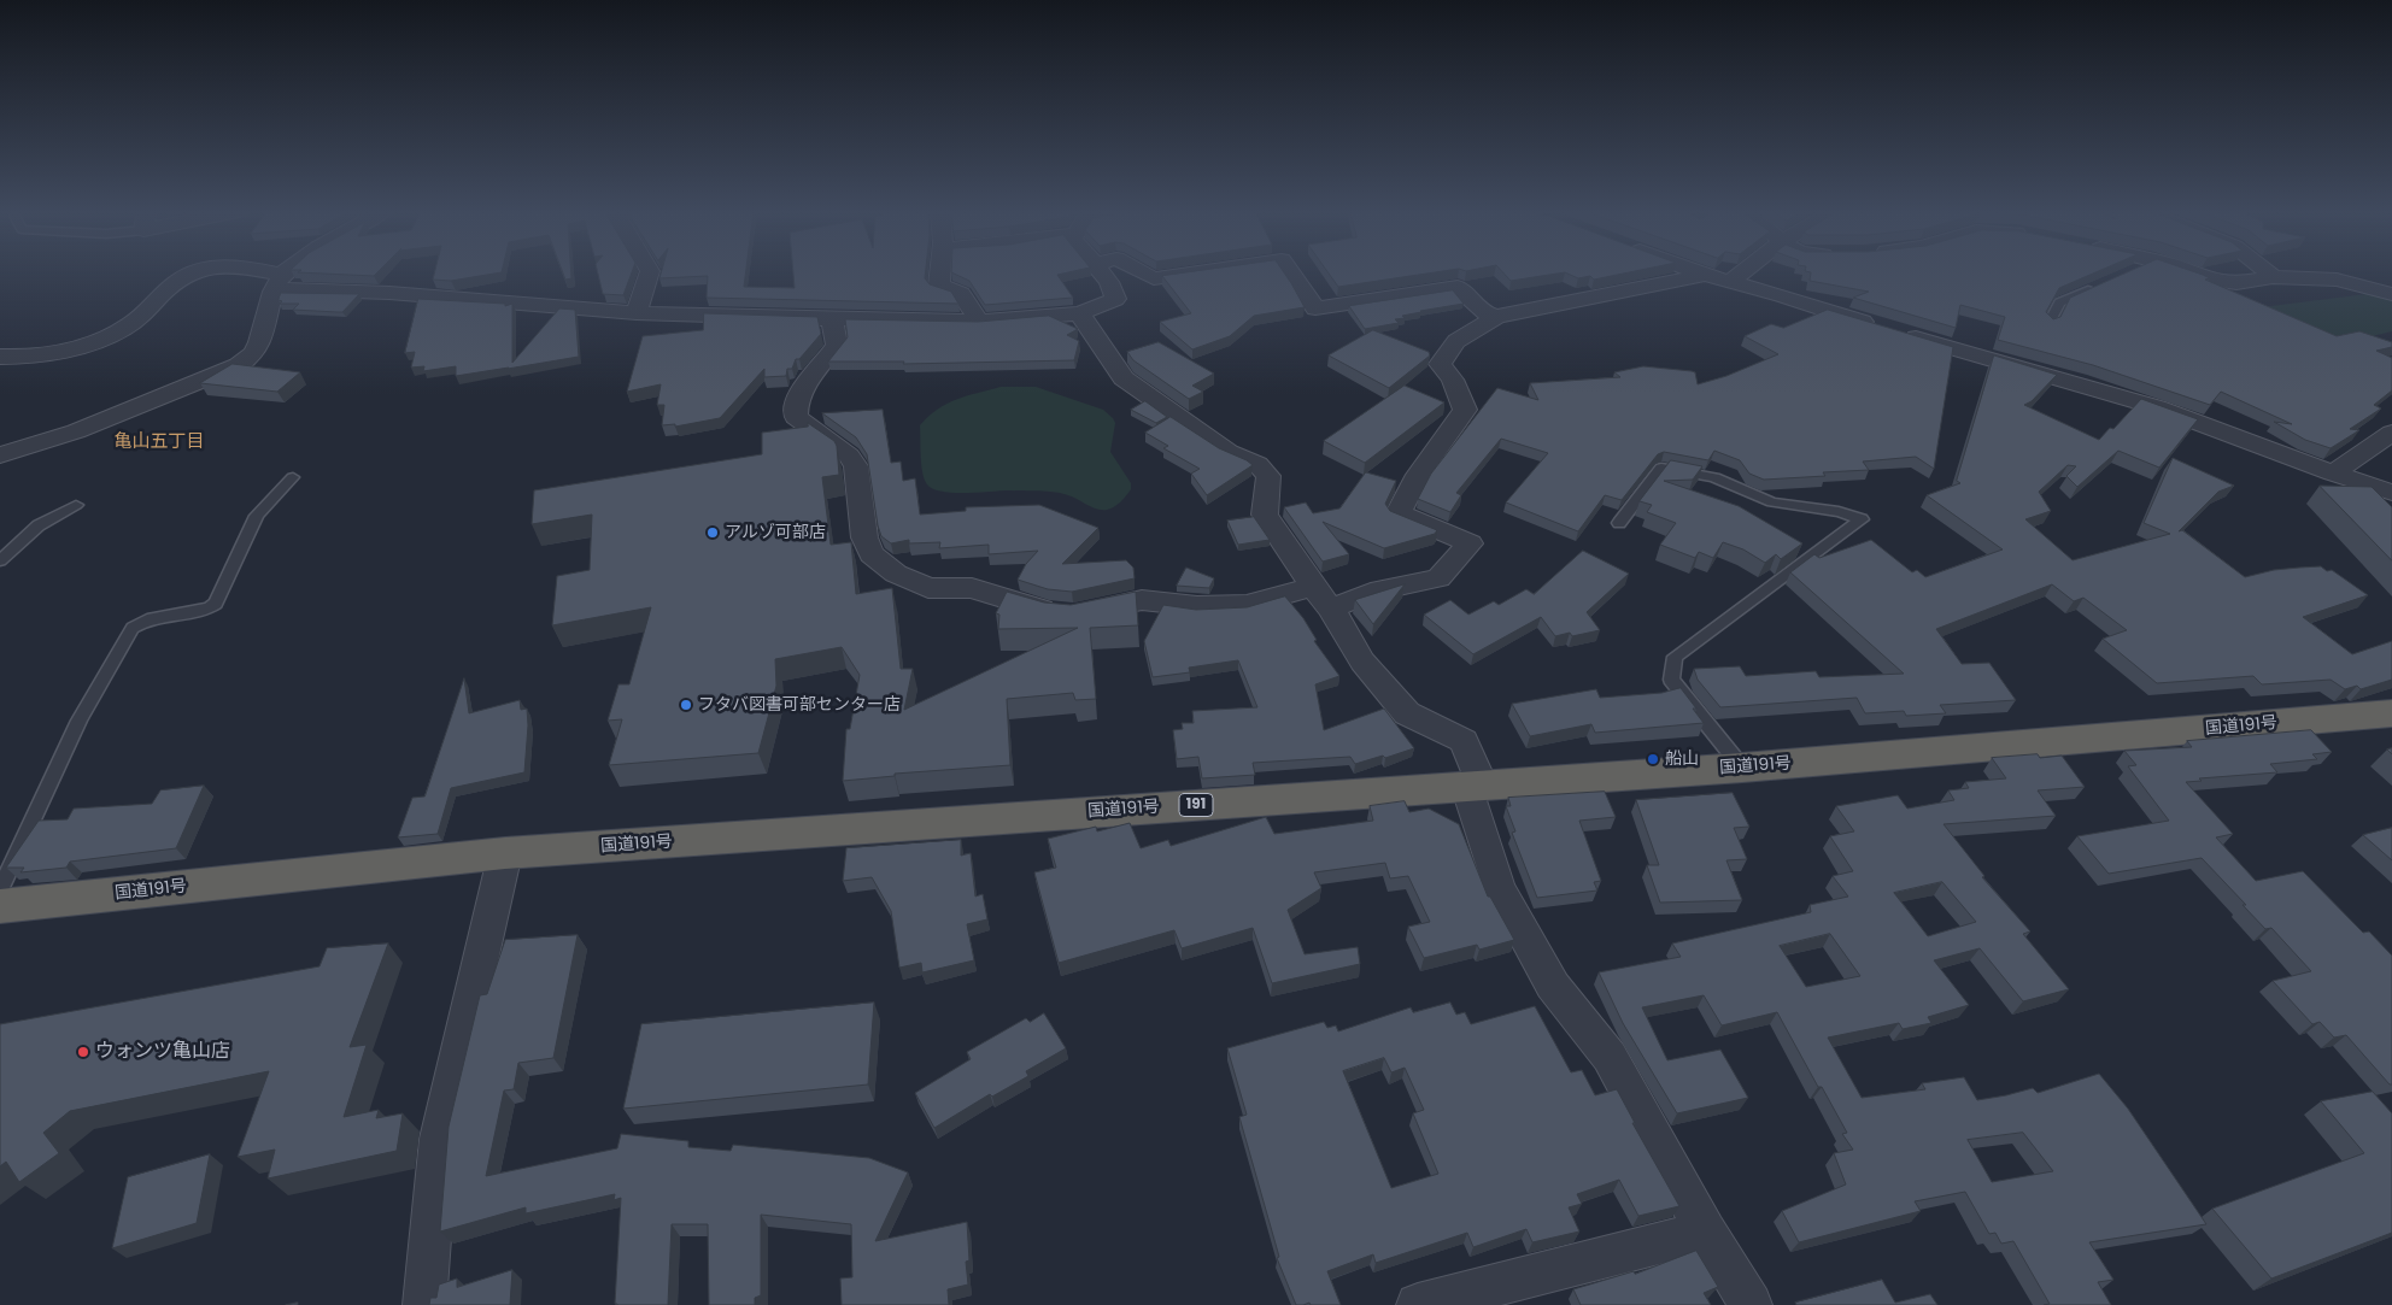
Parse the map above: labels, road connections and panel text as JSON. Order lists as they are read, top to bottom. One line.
{"streets":{"highway":["国道191号","191"]},"districts":["亀山五丁目"],"places":["アルゾ可部店","フタバ図書可部センター店","船山","ウォンツ亀山店"]}
